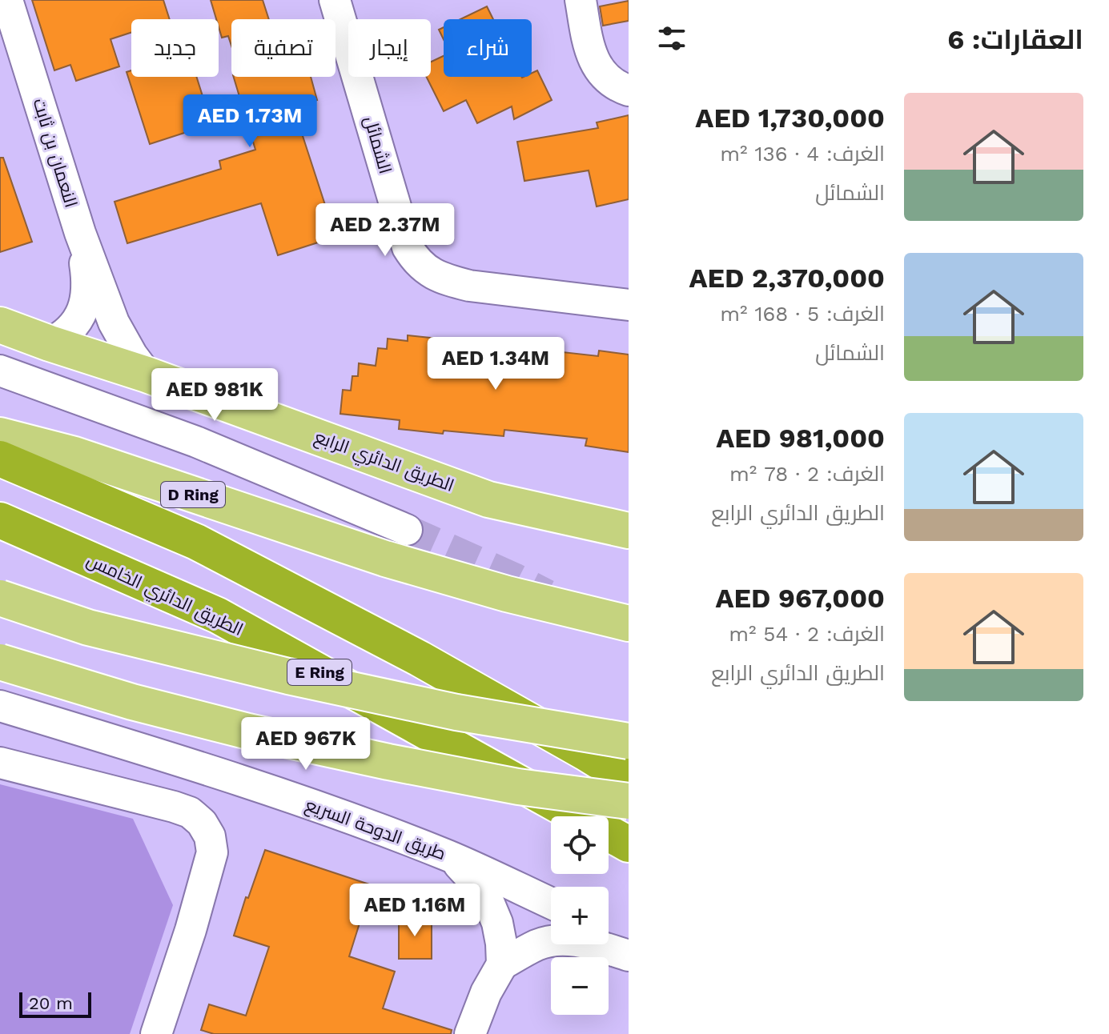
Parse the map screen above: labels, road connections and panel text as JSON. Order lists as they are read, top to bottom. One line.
{"streets":{"highway":["الطريق الدائري الخامس","E Ring"],"main road":["الطريق الدائري الرابع","D Ring"],"street":["الشمائل","النعمان بن ثابت","طريق الدوحة السريع"]},"crossings":[["النعمان بن ثابت","الطريق الدائري الرابع"]],"scale_bar":"20 m","page":{"heading":"العقارات: 6","chip":["شراء","إيجار","تصفية","جديد"],"list":[{"name":"AED 1,730,000","note":"الغرف: 4 · 136 m² · الشمائل"},{"name":"AED 2,370,000","note":"الغرف: 5 · 168 m² · الشمائل"},{"name":"AED 981,000","note":"الغرف: 2 · 78 m² · الطريق الدائري الرابع"},{"name":"AED 967,000","note":"الغرف: 2 · 54 m² · الطريق الدائري الرابع"}],"price":["AED 1.73M","AED 2.37M","AED 1.34M","AED 981K","AED 967K","AED 1.16M"],"map_buttons":["+","−"],"scale":"20 m"}}
